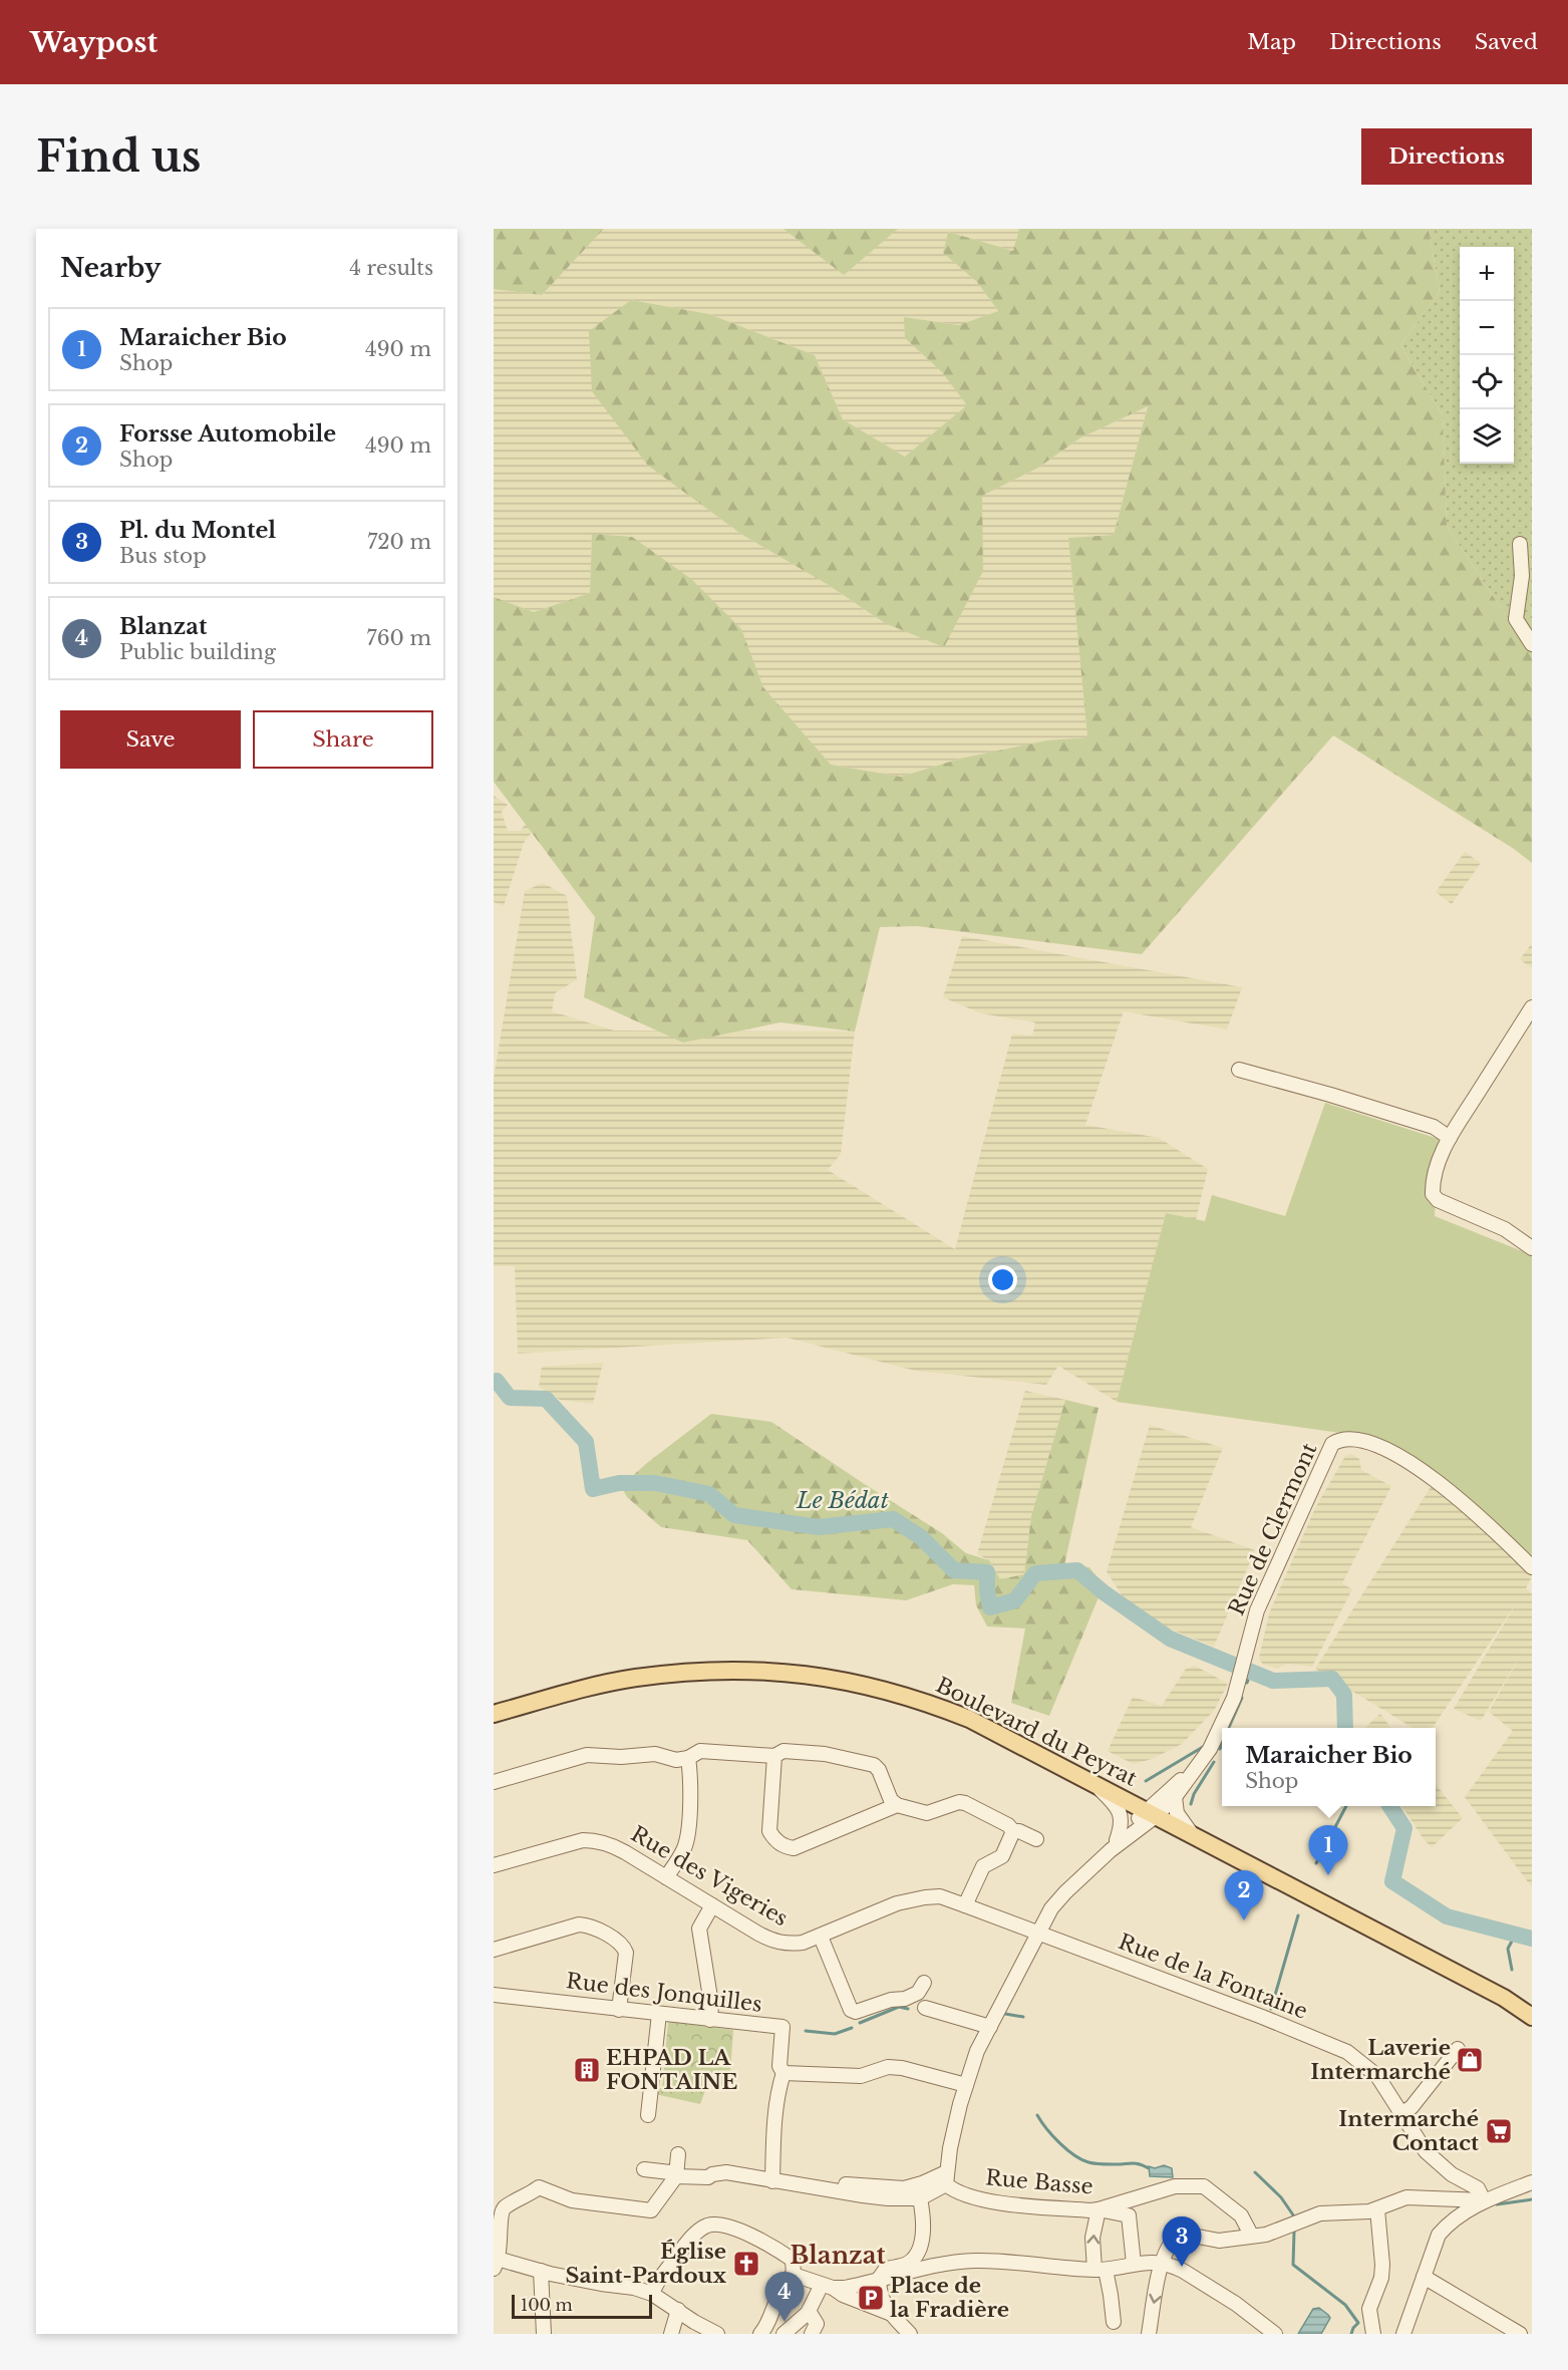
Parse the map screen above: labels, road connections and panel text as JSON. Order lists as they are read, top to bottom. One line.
{"streets":{"main road":["Boulevard du Peyrat"],"street":["Rue de Clermont","Rue des Vigeries","Rue de la Fontaine","Rue des Jonquilles","Rue Basse"]},"crossings":[["Rue de Clermont","Boulevard du Peyrat"],["Rue des Vigeries","Rue de la Fontaine"]],"districts":["Blanzat"],"water":["Le Bédat"],"places":{"shop":["Laverie Intermarché"],"building":["EHPAD LA FONTAINE"],"supermarket":["Intermarché Contact"],"church":["Église Saint-Pardoux"],"parking":["Place de la Fradière"]},"scale_bar":"100 m","page":{"header":"Waypost","nav":["Map","Directions","Saved"],"buttons":["Directions",["Save","Share"]],"title":"Find us","heading":["Nearby","4 results"],"map_buttons":["+","−"],"list":[{"mark":"1","name":"Maraicher Bio","note":"Shop","value":"490 m"},{"mark":"2","name":"Forsse Automobile","note":"Shop","value":"490 m"},{"mark":"3","name":"Pl. du Montel","note":"Bus stop","value":"720 m"},{"mark":"4","name":"Blanzat","note":"Public building","value":"760 m"}],"popup":["Maraicher Bio","Shop"],"pins":["1","2","3","4"],"scale":"100 m"}}
